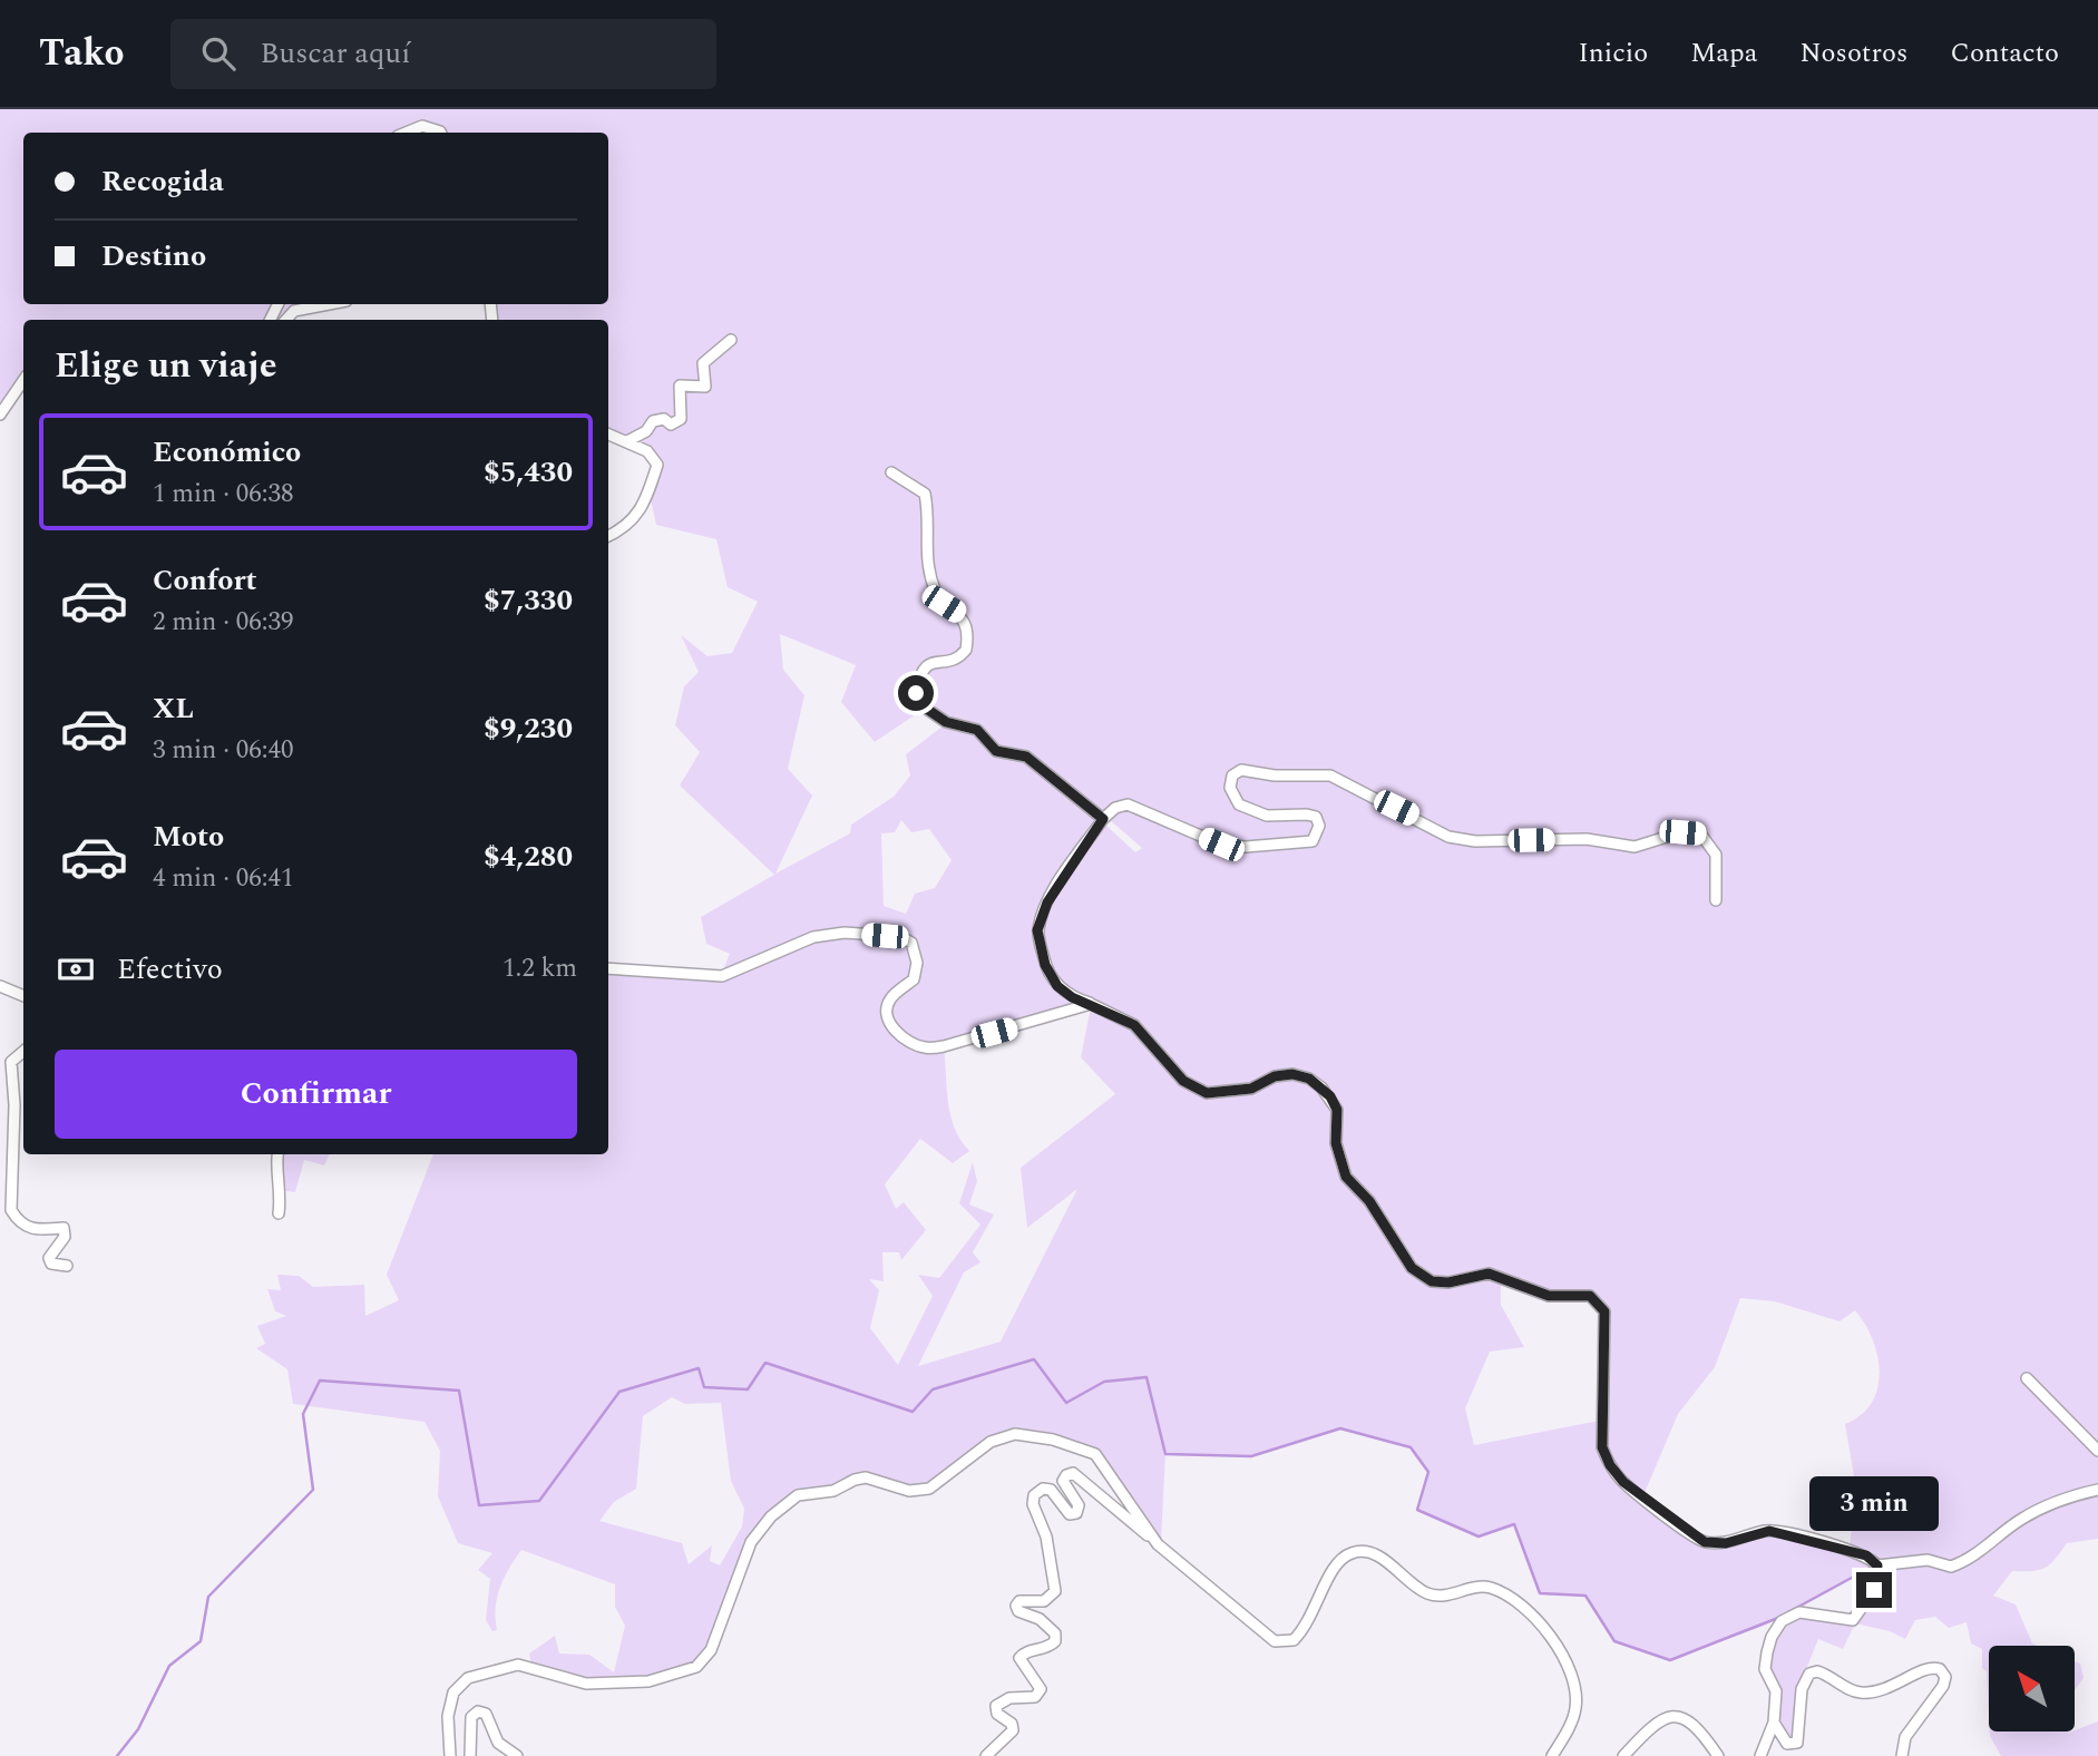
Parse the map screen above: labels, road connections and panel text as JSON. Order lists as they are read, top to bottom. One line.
{"north":"top left","page":{"header":"Tako","search":"Buscar aquí","nav":["Inicio","Mapa","Nosotros","Contacto"],"banner":["Recogida","Destino"],"heading":"Elige un viaje","list":[{"name":"Económico","note":"1 min · 06:38","value":"$5,430"},{"name":"Confort","note":"2 min · 06:39","value":"$7,330"},{"name":"XL","note":"3 min · 06:40","value":"$9,230"},{"name":"Moto","note":"4 min · 06:41","value":"$4,280"}],"pay":["Efectivo","1.2 km"],"buttons":"Confirmar","bubble":"3 min"}}
